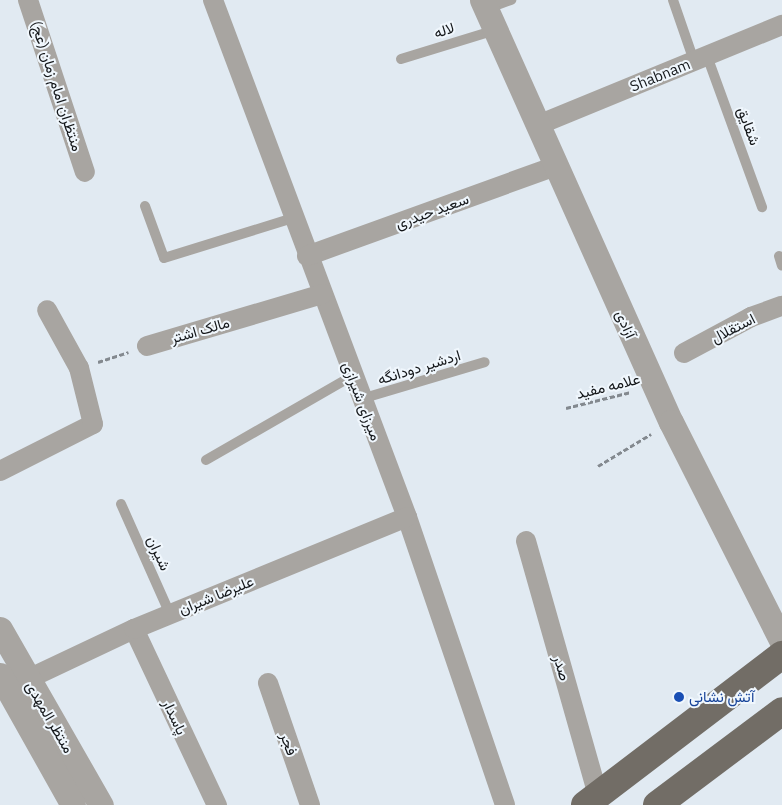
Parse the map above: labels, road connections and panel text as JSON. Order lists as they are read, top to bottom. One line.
{"streets":{"street":["Shabnam","منتظران امام زمان (عج)","سعید حیدری","آزادی","استقلال","مالک اشتر","میرزای شیرازی","علیرضا شیران","صدر","منتظر المهدی","پاسدار","فجر"],"lane":["لاله","شقایق","اردشیر دودانگه","شیران"],"path":["علامه مفید"]},"crossings":[["لاله","آزادی"],["Shabnam","شقایق"],["Shabnam","آزادی"],["سعید حیدری","آزادی"],["سعید حیدری","میرزای شیرازی"],["آزادی","علامه مفید"],["مالک اشتر","میرزای شیرازی"],["اردشیر دودانگه","میرزای شیرازی"],["میرزای شیرازی","علیرضا شیران"],["شیران","علیرضا شیران"],["علیرضا شیران","منتظر المهدی"],["علیرضا شیران","پاسدار"]],"places":["آتش نشانی"]}
